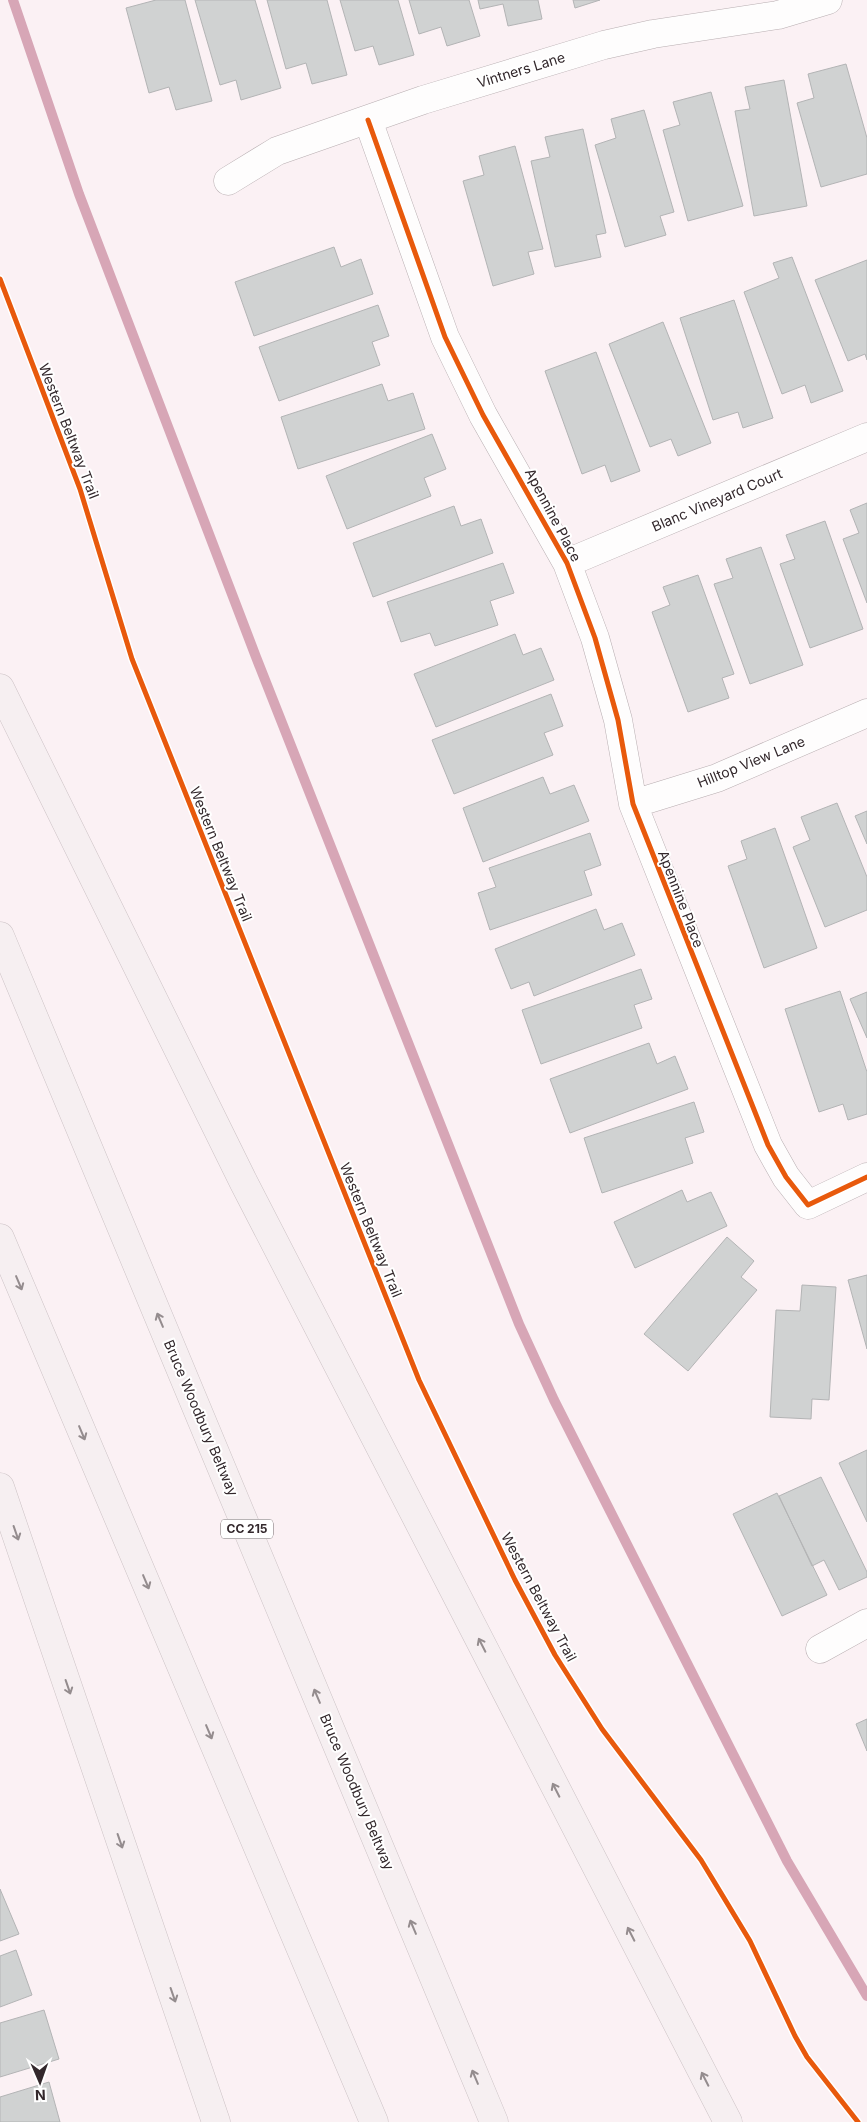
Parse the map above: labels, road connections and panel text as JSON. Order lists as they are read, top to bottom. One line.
{"streets":{"highway":["Bruce Woodbury Beltway","CC 215"],"street":["Vintners Lane","Blanc Vineyard Court","Apennine Place","Hilltop View Lane"],"cycle path":["Western Beltway Trail"]},"crossings":[["Vintners Lane","Apennine Place"],["Blanc Vineyard Court","Apennine Place"],["Apennine Place","Hilltop View Lane"]],"north":"bottom"}
